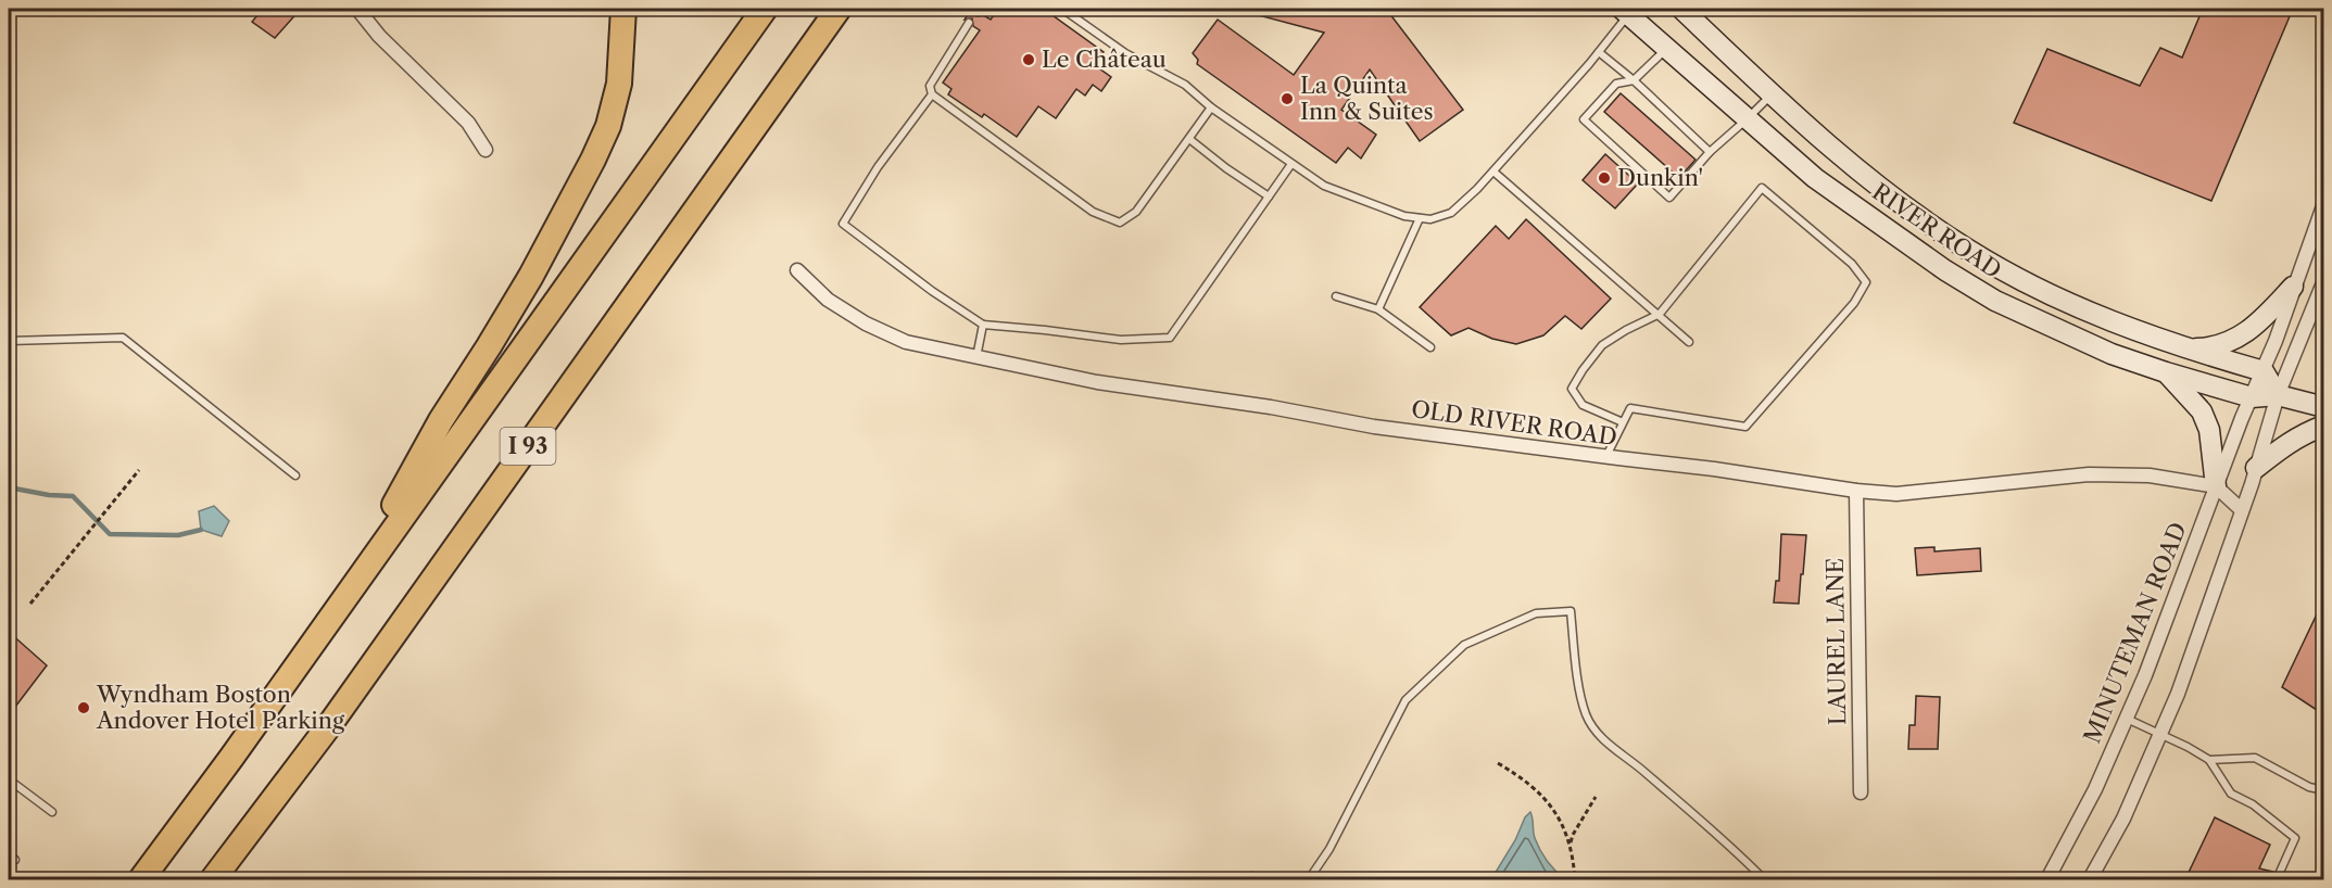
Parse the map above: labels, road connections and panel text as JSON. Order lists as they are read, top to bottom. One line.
{"streets":{"highway":["I 93"],"main road":["RIVER ROAD"],"street":["OLD RIVER ROAD","MINUTEMAN ROAD","LAUREL LANE"]},"crossings":[["RIVER ROAD","MINUTEMAN ROAD"],["OLD RIVER ROAD","MINUTEMAN ROAD"],["OLD RIVER ROAD","LAUREL LANE"]],"places":["Le Château","La Quinta Inn & Suites","Dunkin'","Wyndham Boston Andover Hotel Parking"]}
